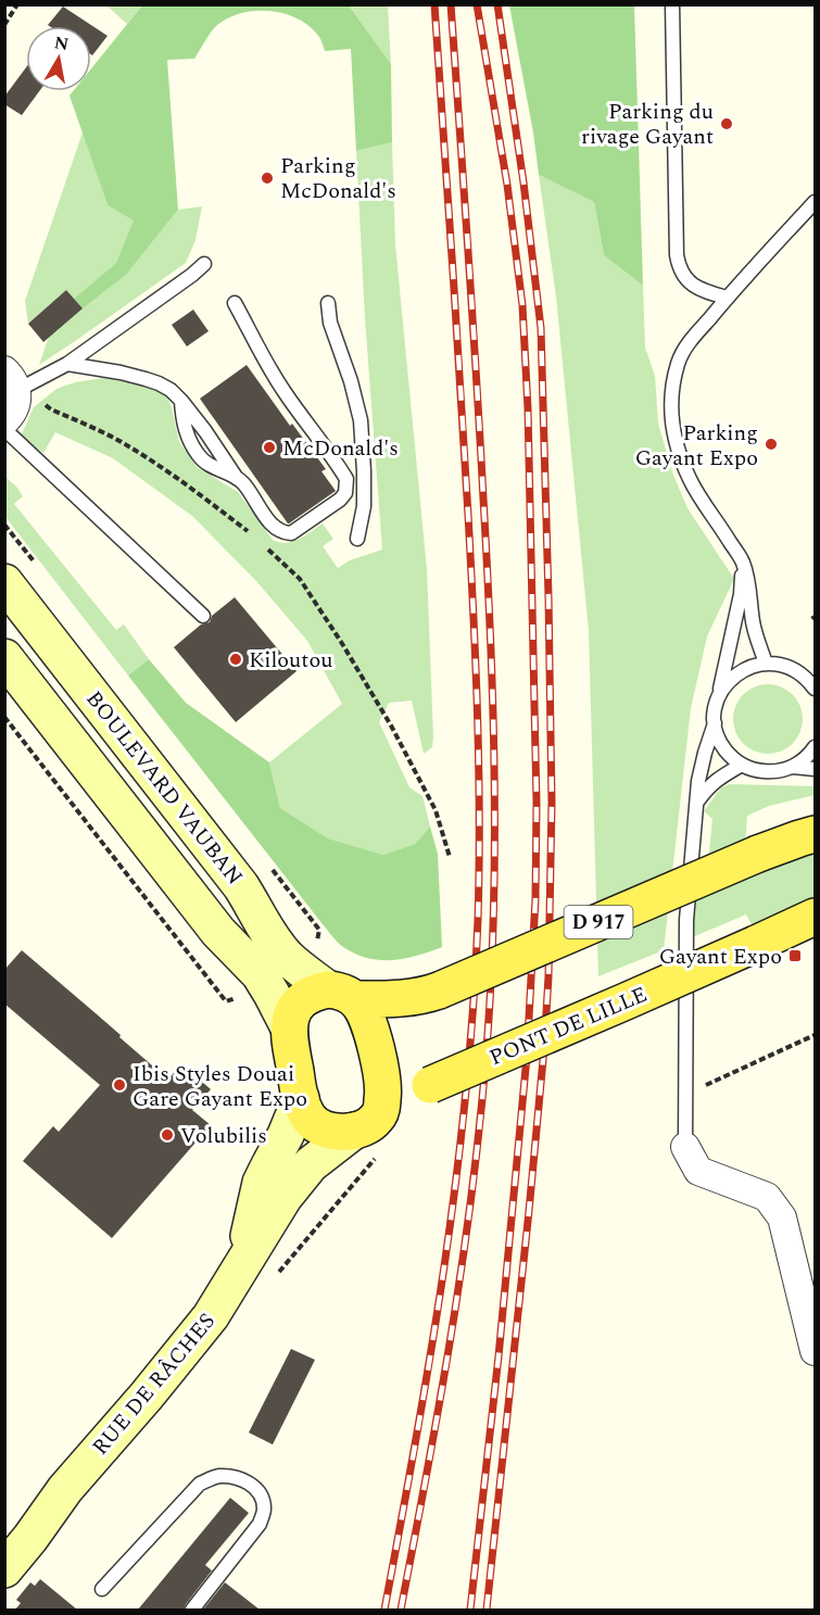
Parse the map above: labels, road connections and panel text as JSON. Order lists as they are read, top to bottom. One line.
{"streets":{"main road":["BOULEVARD VAUBAN","D 917","PONT DE LILLE","RUE DE RÂCHES"]},"crossings":[["BOULEVARD VAUBAN","D 917"],["BOULEVARD VAUBAN","PONT DE LILLE"],["BOULEVARD VAUBAN","RUE DE RÂCHES"],["D 917","PONT DE LILLE"],["D 917","RUE DE RÂCHES"],["PONT DE LILLE","RUE DE RÂCHES"]],"places":{"other":["Parking du rivage Gayant","Parking McDonald's","Parking Gayant Expo","McDonald's","Kiloutou","Ibis Styles Douai Gare Gayant Expo","Volubilis"],"transit":["Gayant Expo"]},"north":"top"}
